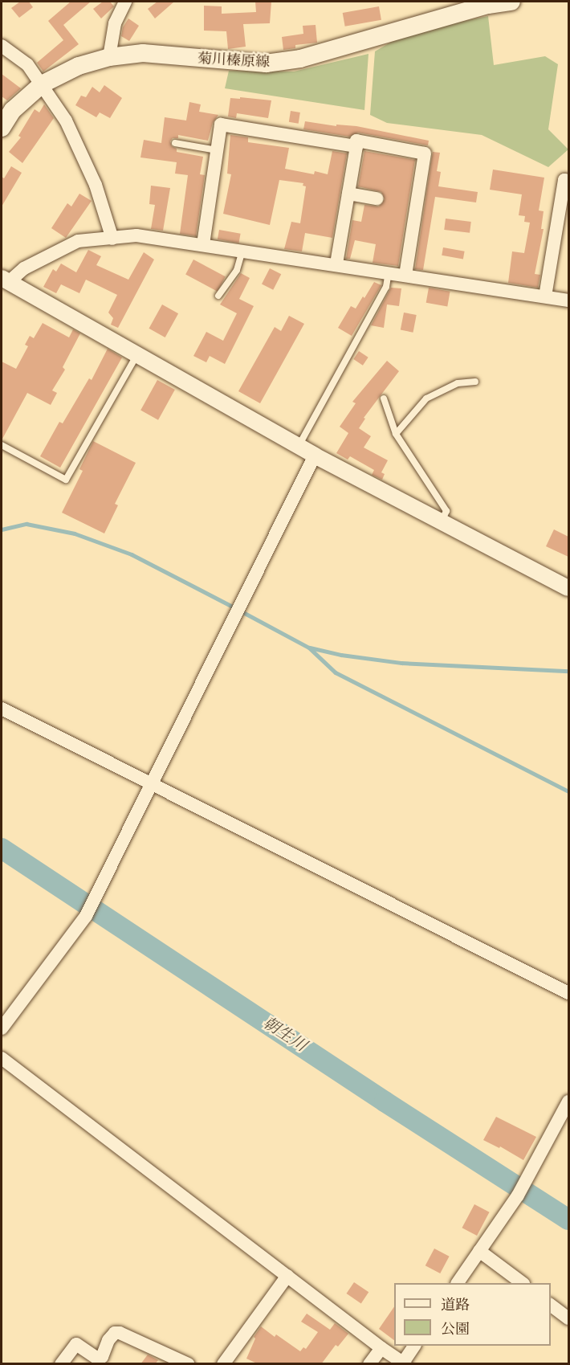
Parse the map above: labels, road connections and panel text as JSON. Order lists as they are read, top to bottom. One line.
{"streets":{"main road":["菊川榛原線"]},"water":["朝生川"],"legend":["道路","公園"]}
